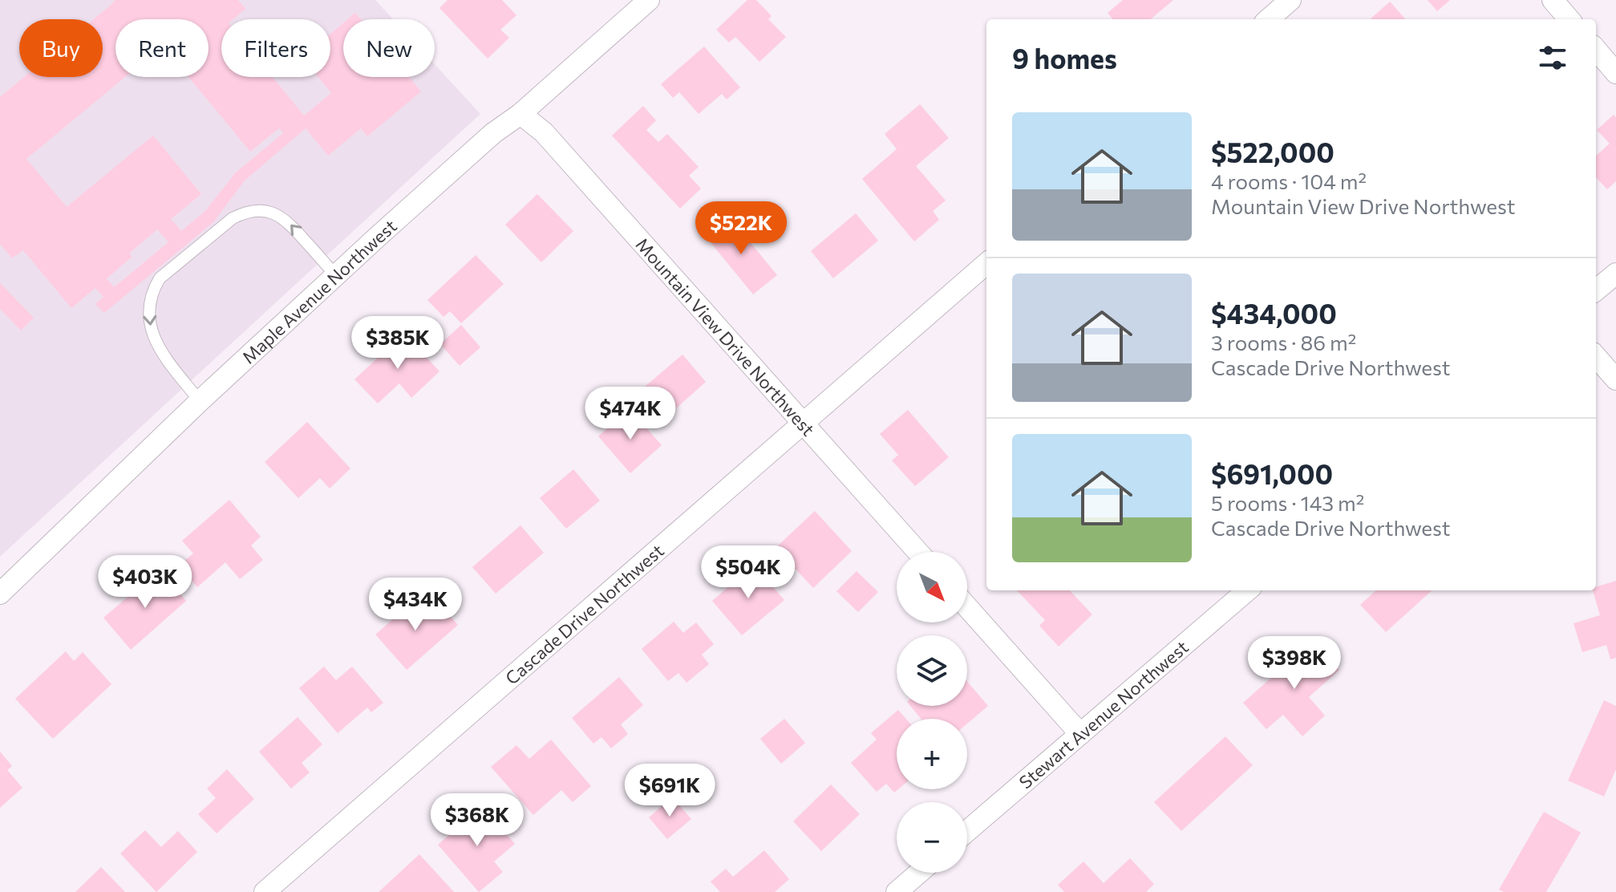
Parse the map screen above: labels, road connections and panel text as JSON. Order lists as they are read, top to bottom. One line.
{"streets":{"street":["Maple Avenue Northwest","Mountain View Drive Northwest","Cascade Drive Northwest","Stewart Avenue Northwest"]},"crossings":[["Maple Avenue Northwest","Mountain View Drive Northwest"],["Mountain View Drive Northwest","Cascade Drive Northwest"]],"north":"bottom right","page":{"chip":["Buy","Rent","Filters","New"],"heading":"9 homes","list":[{"name":"$522,000","note":"4 rooms · 104 m² · Mountain View Drive Northwest"},{"name":"$434,000","note":"3 rooms · 86 m² · Cascade Drive Northwest"},{"name":"$691,000","note":"5 rooms · 143 m² · Cascade Drive Northwest"}],"price":["$522K","$385K","$474K","$504K","$403K","$434K","$398K","$691K","$368K"],"map_buttons":["+","−"]}}
